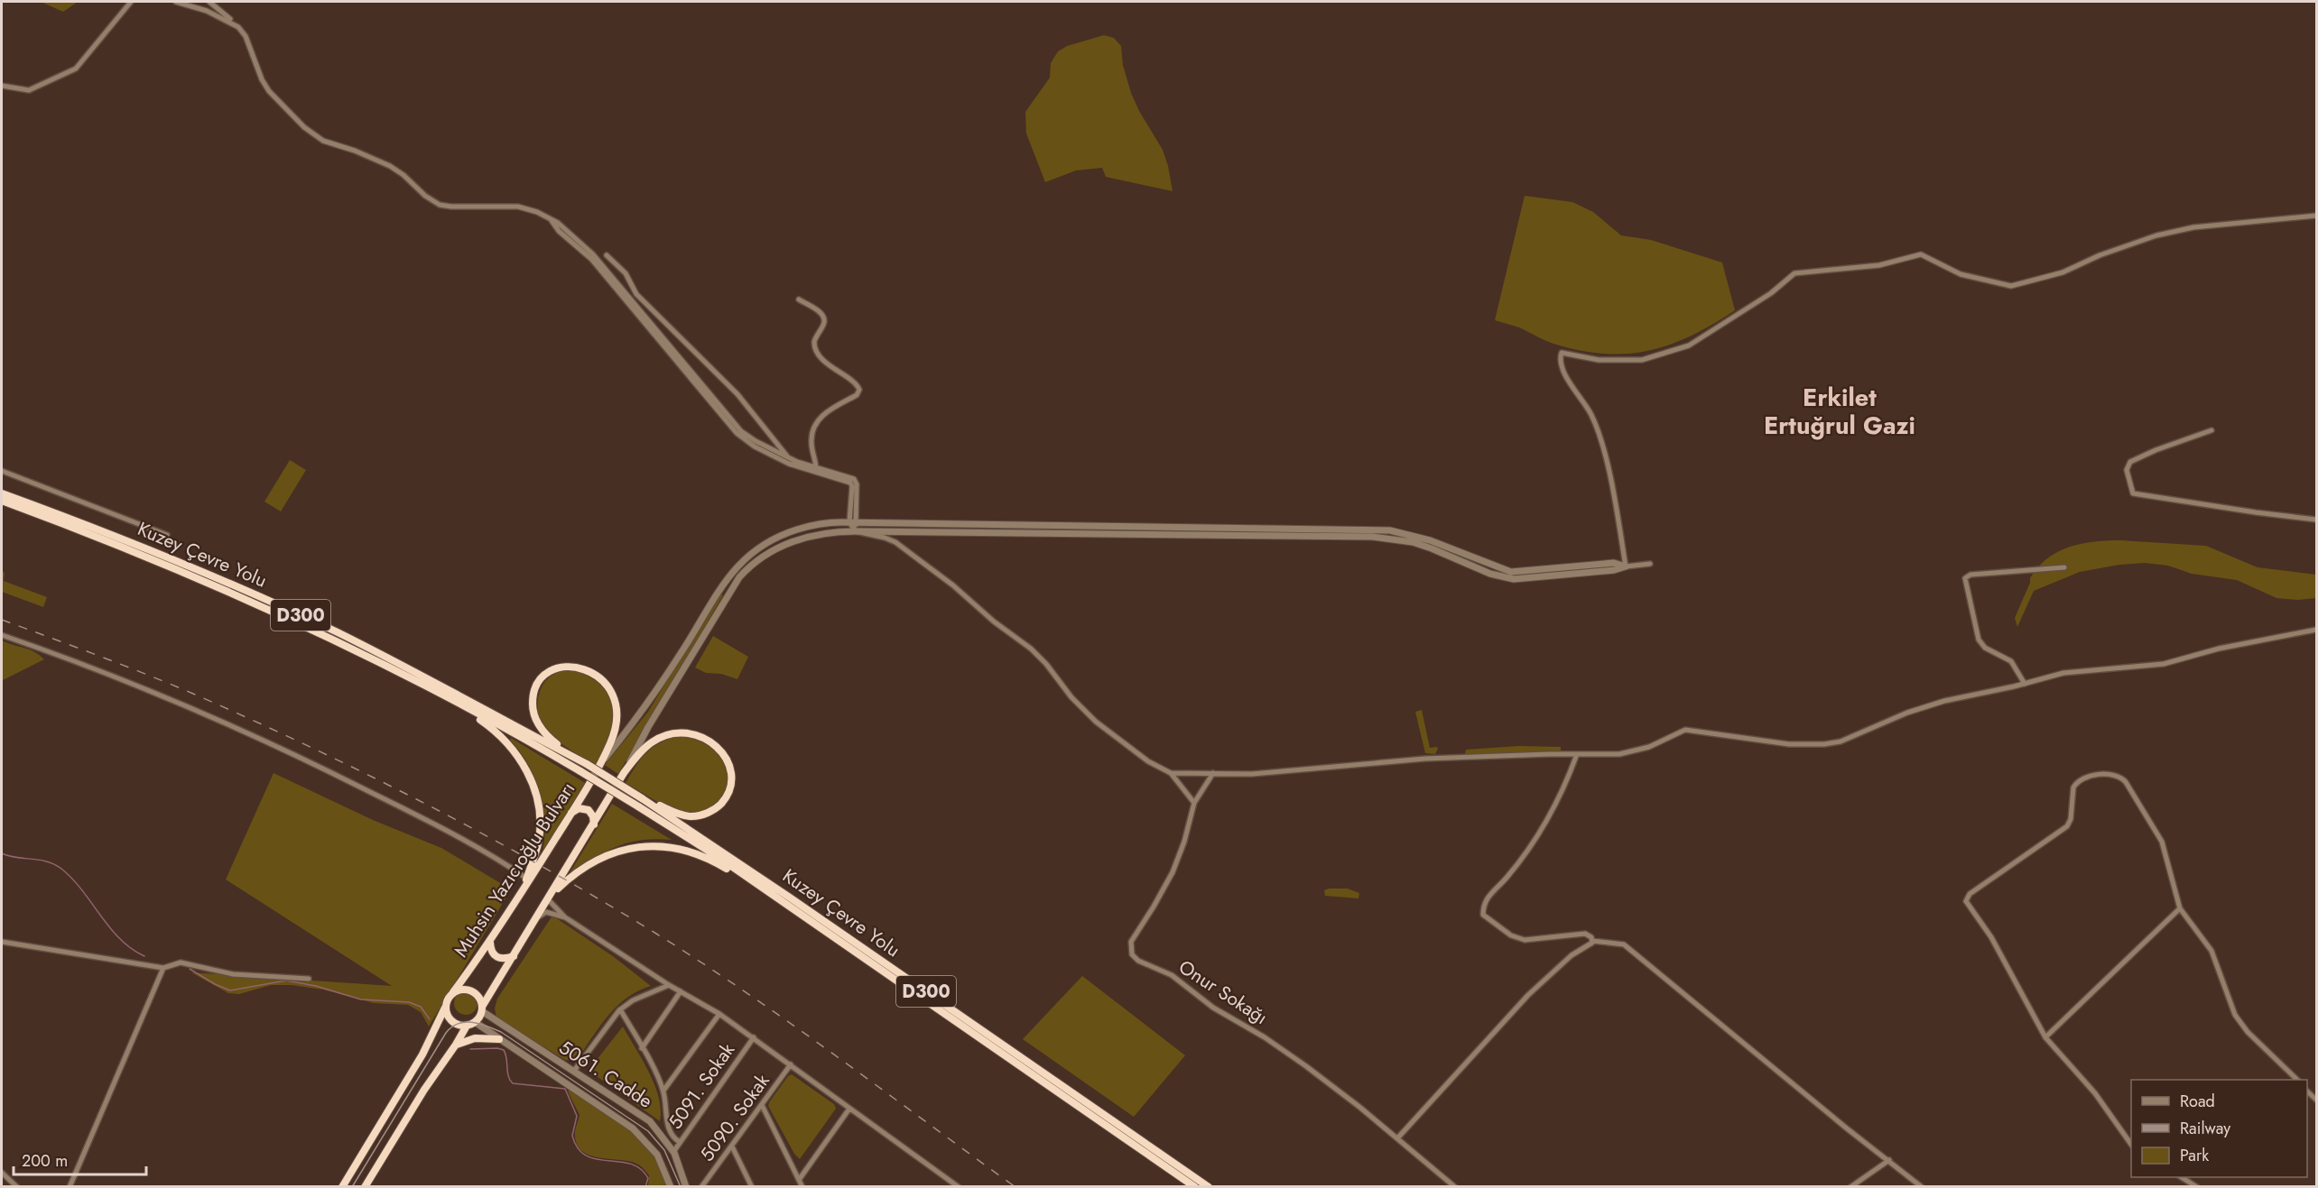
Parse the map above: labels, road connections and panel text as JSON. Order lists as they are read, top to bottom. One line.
{"streets":{"highway":["Kuzey Çevre Yolu","D300","Muhsin Yazıcıoğlu Bulvarı"],"street":["Onur Sokağı","5061. Cadde","5091. Sokak","5090. Sokak"]},"crossings":[["Kuzey Çevre Yolu","D300"],["Kuzey Çevre Yolu","Muhsin Yazıcıoğlu Bulvarı"],["D300","Muhsin Yazıcıoğlu Bulvarı"],["Muhsin Yazıcıoğlu Bulvarı","5061. Cadde"],["5061. Cadde","5091. Sokak"]],"districts":["Erkilet Ertuğrul Gazi"],"legend":["Road","Railway","Park"],"scale_bar":"200 m"}
